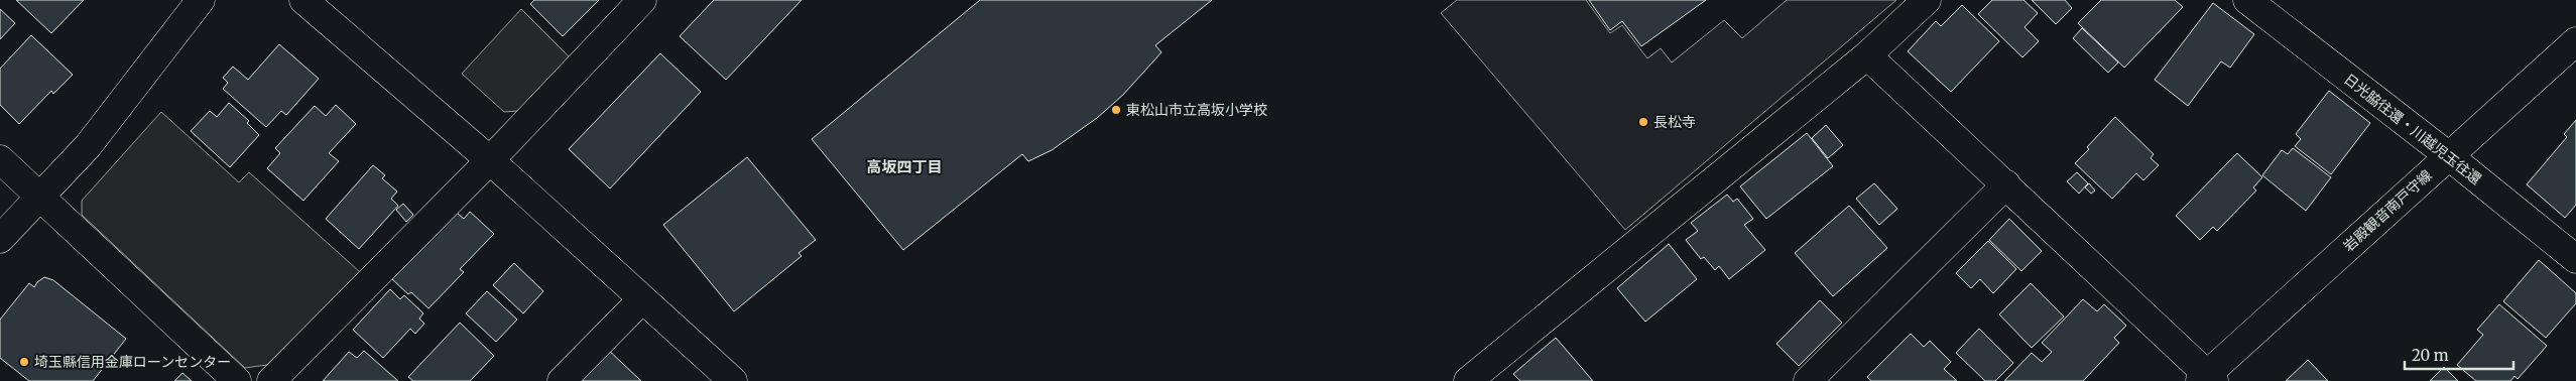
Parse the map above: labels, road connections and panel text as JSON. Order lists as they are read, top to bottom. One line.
{"streets":{"street":["日光脇往還・川越児玉往還","岩殿観音南戸守線"]},"crossings":[["日光脇往還・川越児玉往還","岩殿観音南戸守線"]],"districts":["高坂四丁目"],"places":["東松山市立高坂小学校","長松寺","埼玉縣信用金庫ローンセンター"],"scale_bar":"20 m"}
